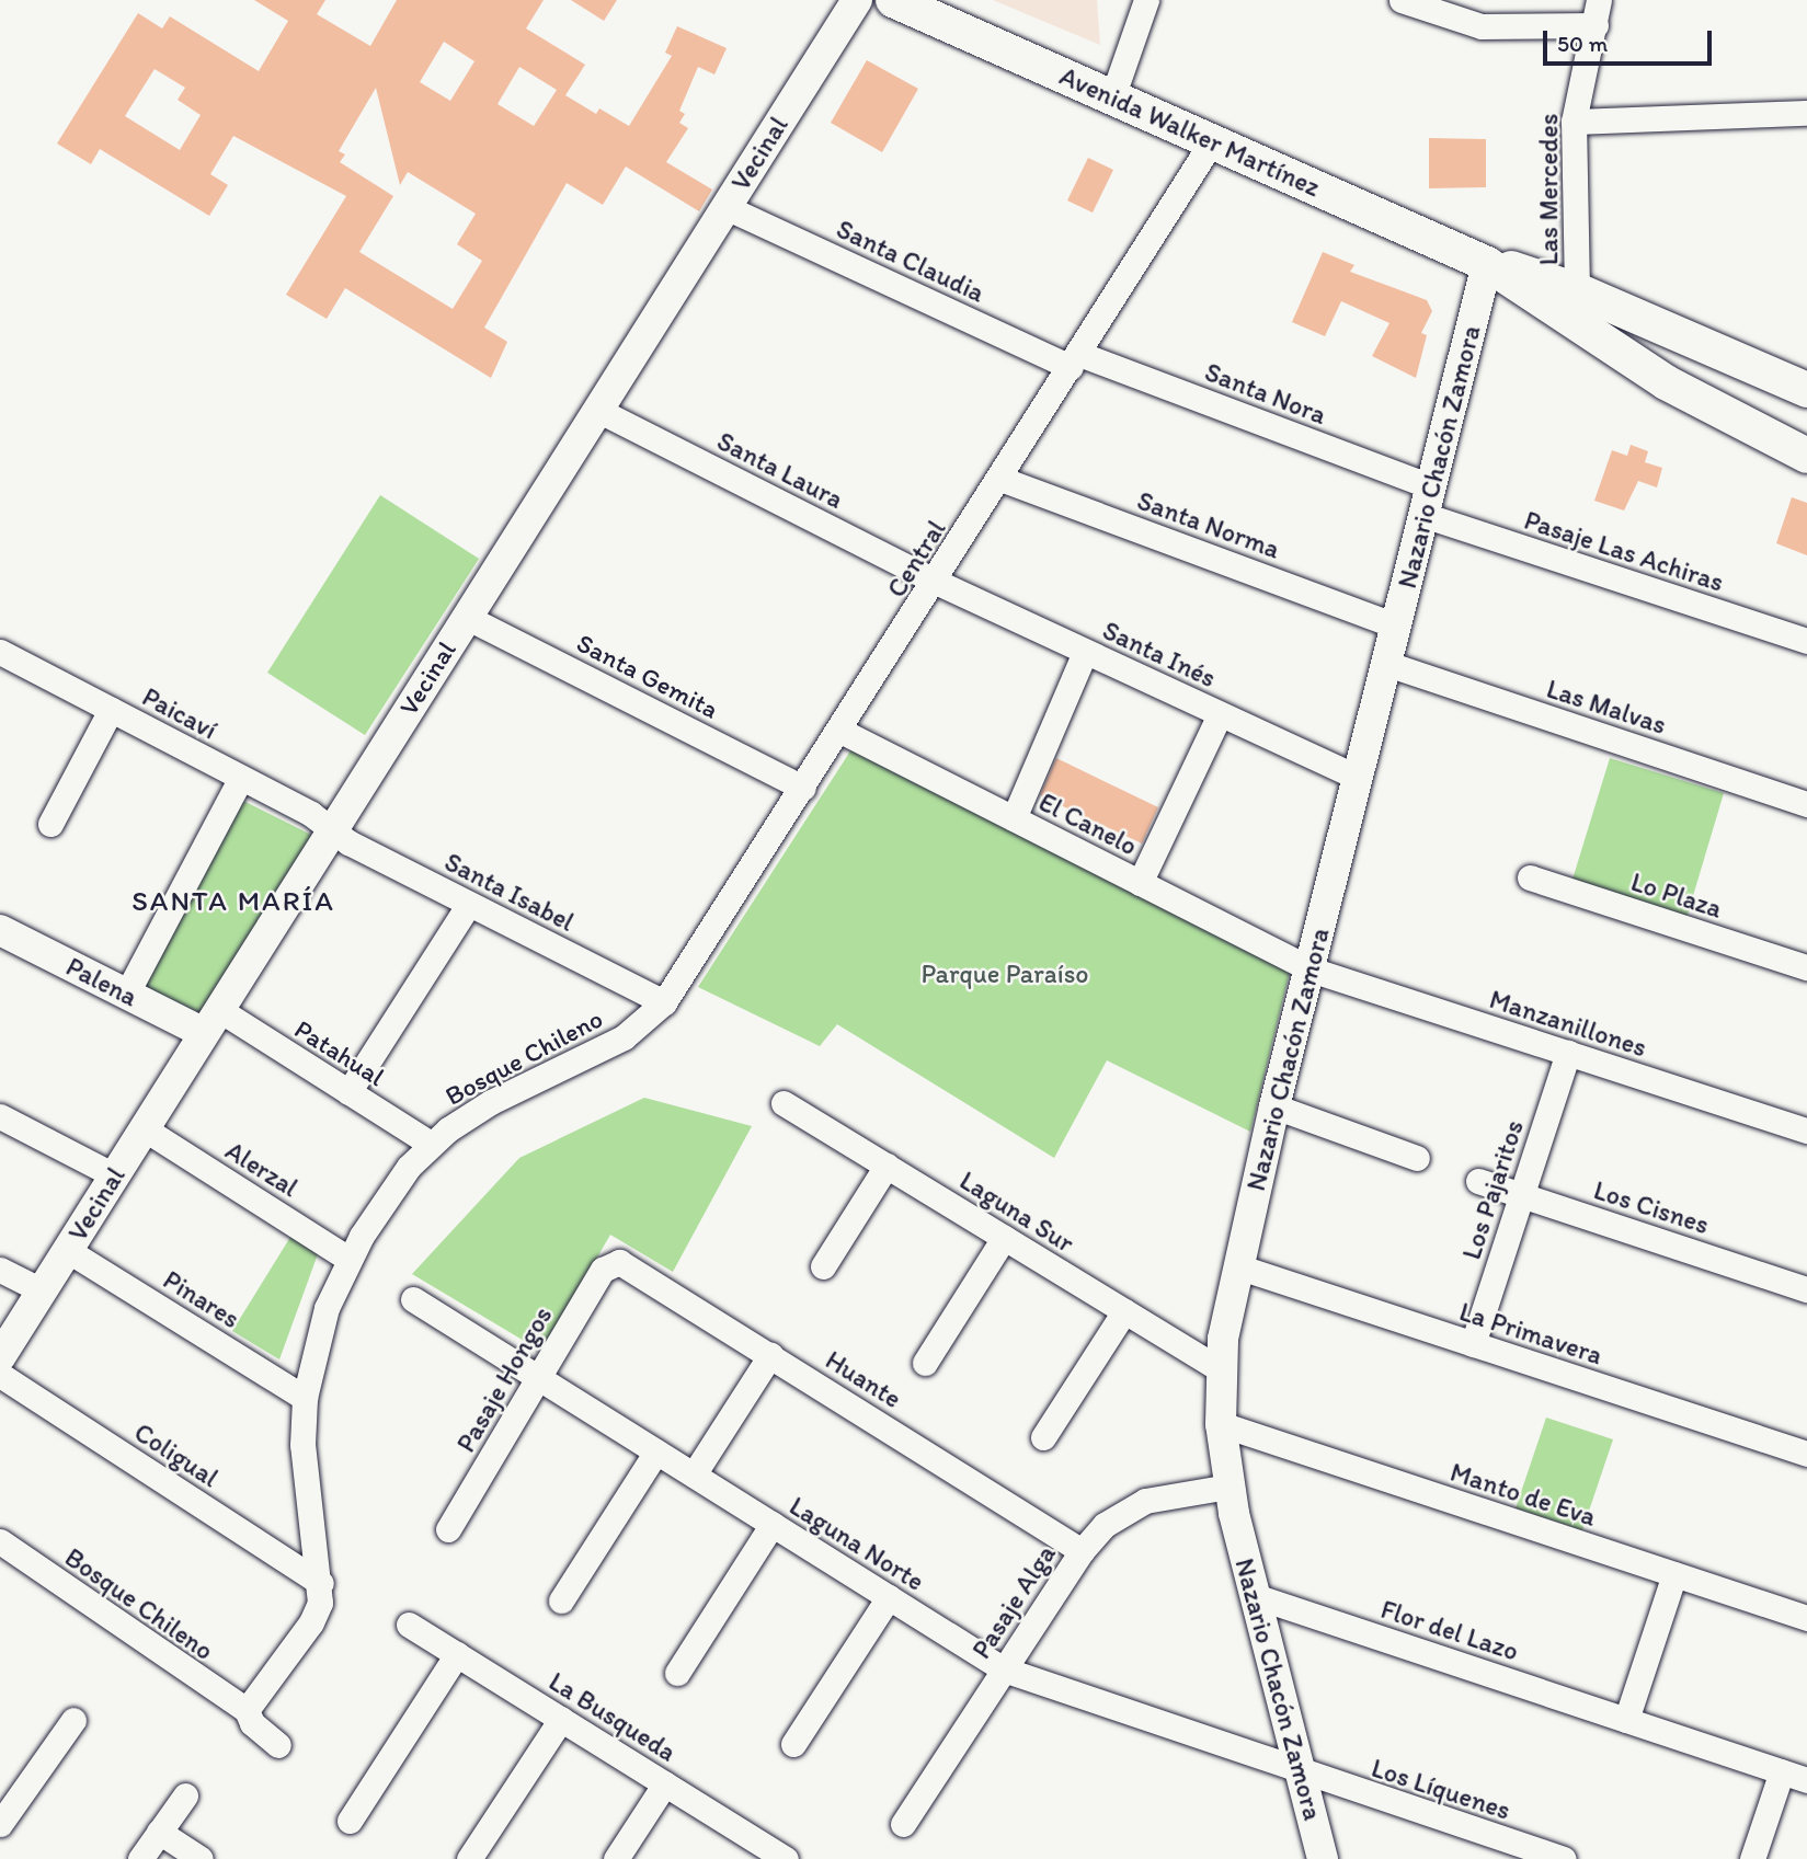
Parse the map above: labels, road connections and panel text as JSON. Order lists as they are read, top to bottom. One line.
{"streets":{"main road":["Avenida Walker Martínez"],"street":["Vecinal","Las Mercedes","Santa Claudia","Santa Nora","Nazario Chacón Zamora","Santa Laura","Santa Norma","Pasaje Las Achiras","Central","Santa Inés","Santa Gemita","Las Malvas","Paicaví","El Canelo","Santa Isabel","Lo Plaza","Palena","Manzanillones","Patahual","Bosque Chileno","Alerzal","Los Pajaritos","Los Cisnes","Laguna Sur","Pinares","La Primavera","Pasaje Hongos","Huante","Coligual","Manto de Eva","Laguna Norte","Pasaje Alga","Flor del Lazo","La Busqueda","Los Líquenes"]},"crossings":[["Avenida Walker Martínez","Las Mercedes"],["Avenida Walker Martínez","Nazario Chacón Zamora"],["Avenida Walker Martínez","Central"],["Vecinal","Santa Claudia"],["Vecinal","Santa Laura"],["Vecinal","Santa Gemita"],["Vecinal","Paicaví"],["Vecinal","Santa Isabel"],["Vecinal","Palena"],["Vecinal","Patahual"],["Vecinal","Alerzal"],["Vecinal","Pinares"],["Santa Claudia","Santa Nora"],["Santa Claudia","Central"],["Santa Nora","Nazario Chacón Zamora"],["Santa Nora","Pasaje Las Achiras"],["Santa Nora","Central"],["Nazario Chacón Zamora","Santa Norma"],["Nazario Chacón Zamora","Pasaje Las Achiras"],["Nazario Chacón Zamora","Santa Inés"],["Nazario Chacón Zamora","Las Malvas"],["Nazario Chacón Zamora","El Canelo"],["Nazario Chacón Zamora","Manzanillones"],["Nazario Chacón Zamora","Laguna Sur"],["Nazario Chacón Zamora","La Primavera"],["Nazario Chacón Zamora","Manto de Eva"],["Nazario Chacón Zamora","Laguna Norte"],["Nazario Chacón Zamora","Pasaje Alga"],["Nazario Chacón Zamora","Flor del Lazo"],["Nazario Chacón Zamora","Los Líquenes"],["Santa Laura","Central"],["Santa Laura","Santa Inés"],["Santa Norma","Central"],["Central","Santa Inés"],["Central","Santa Gemita"],["Central","El Canelo"],["Central","Santa Isabel"],["Central","Bosque Chileno"],["Paicaví","Santa Isabel"],["El Canelo","Manzanillones"],["Santa Isabel","Bosque Chileno"],["Palena","Patahual"],["Manzanillones","Los Pajaritos"],["Patahual","Bosque Chileno"],["Bosque Chileno","Alerzal"],["Bosque Chileno","Pinares"],["Bosque Chileno","Coligual"],["Los Pajaritos","Los Cisnes"],["Los Pajaritos","La Primavera"],["Pasaje Hongos","Huante"],["Pasaje Hongos","Laguna Norte"],["Huante","Pasaje Alga"],["Laguna Norte","Pasaje Alga"],["Laguna Norte","Los Líquenes"]],"districts":["SANTA MARÍA"],"parks":["Parque Paraíso"],"scale_bar":"50 m"}
